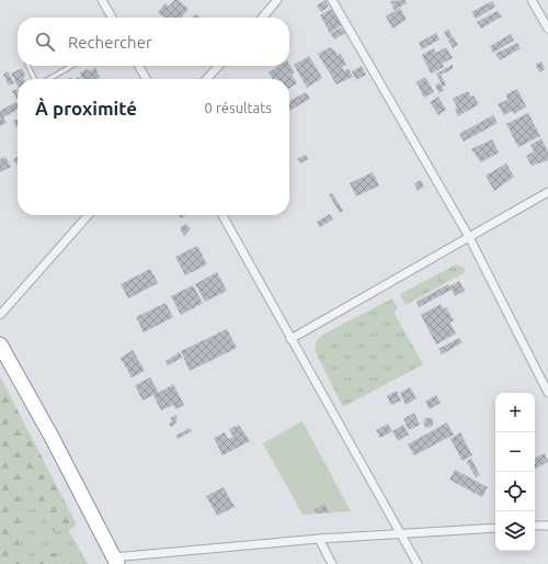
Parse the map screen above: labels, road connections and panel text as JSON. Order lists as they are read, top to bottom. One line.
{"page":{"search":"Rechercher","heading":["À proximité","0 résultats"],"map_buttons":["+","−"]}}
